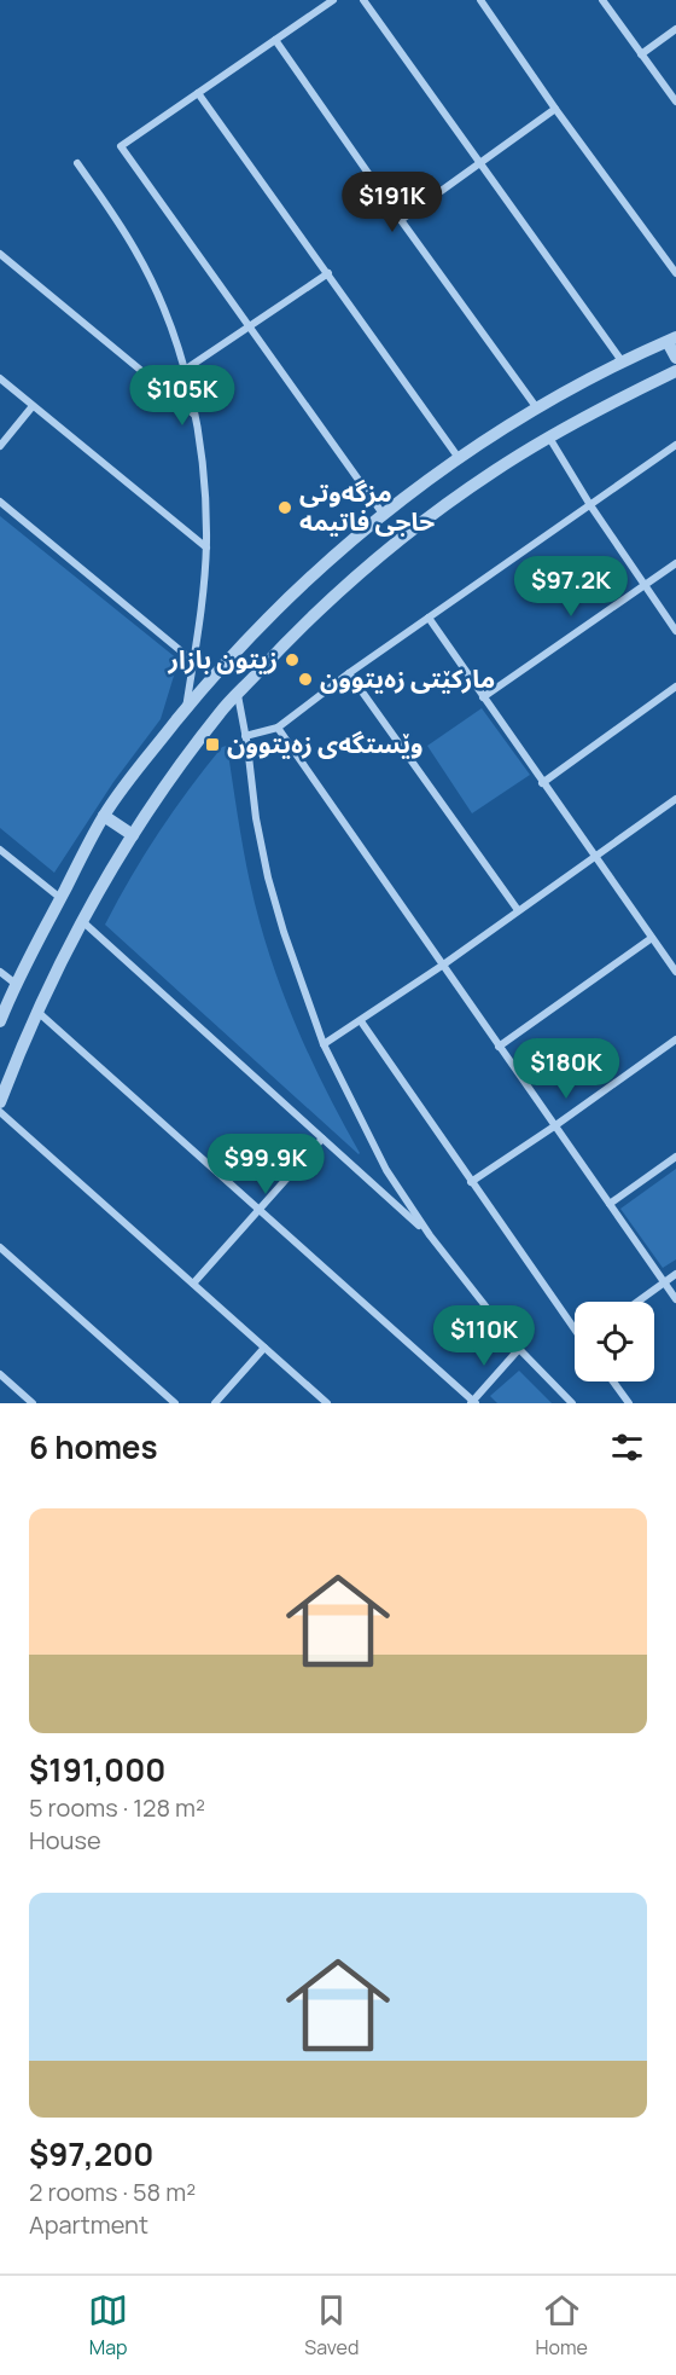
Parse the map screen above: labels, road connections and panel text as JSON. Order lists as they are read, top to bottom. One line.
{"places":{"other":["مزگەوتی حاجی فاتیمە","زيتون بازار","مارکێتی زەیتوون"],"transit":["وێستگەی زەیتوون"]},"page":{"price":["$191K","$105K","$97.2K","$180K","$99.9K","$110K"],"heading":"6 homes","list":[{"name":"$191,000","note":"5 rooms · 128 m² · House"},{"name":"$97,200","note":"2 rooms · 58 m² · Apartment"}],"tabs":["Map","Saved","Home"]}}
